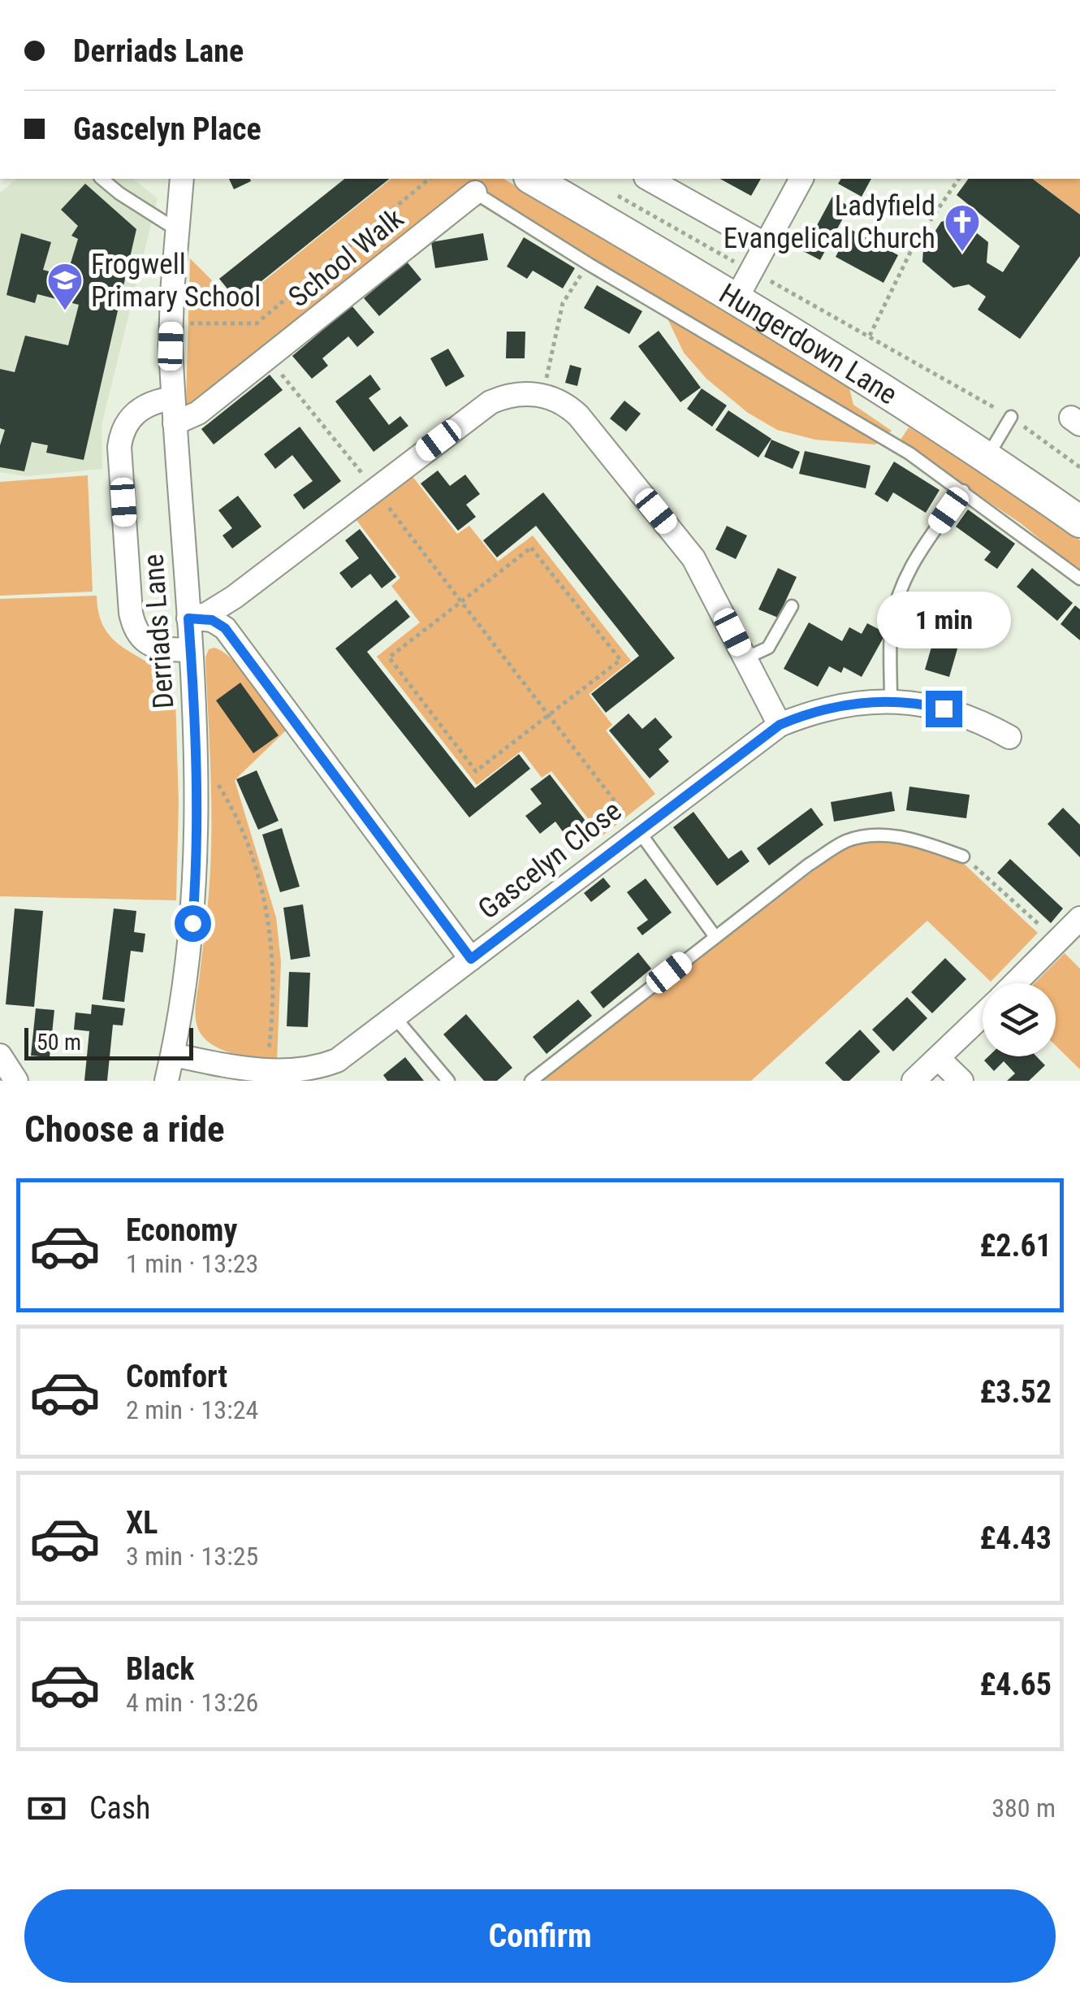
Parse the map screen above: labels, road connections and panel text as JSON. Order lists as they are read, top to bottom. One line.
{"streets":{"main road":["Hungerdown Lane"],"street":["School Walk","Derriads Lane","Gascelyn Close"]},"crossings":[["School Walk","Derriads Lane"],["Derriads Lane","Gascelyn Close"]],"places":{"church":["Ladyfield Evangelical Church"],"school or university":["Frogwell Primary School"]},"scale_bar":"50 m","page":{"banner":["Derriads Lane","Gascelyn Place"],"bubble":"1 min","scale":"50 m","heading":"Choose a ride","list":[{"name":"Economy","note":"1 min · 13:23","value":"£2.61"},{"name":"Comfort","note":"2 min · 13:24","value":"£3.52"},{"name":"XL","note":"3 min · 13:25","value":"£4.43"},{"name":"Black","note":"4 min · 13:26","value":"£4.65"}],"pay":["Cash","380 m"],"buttons":"Confirm"}}
